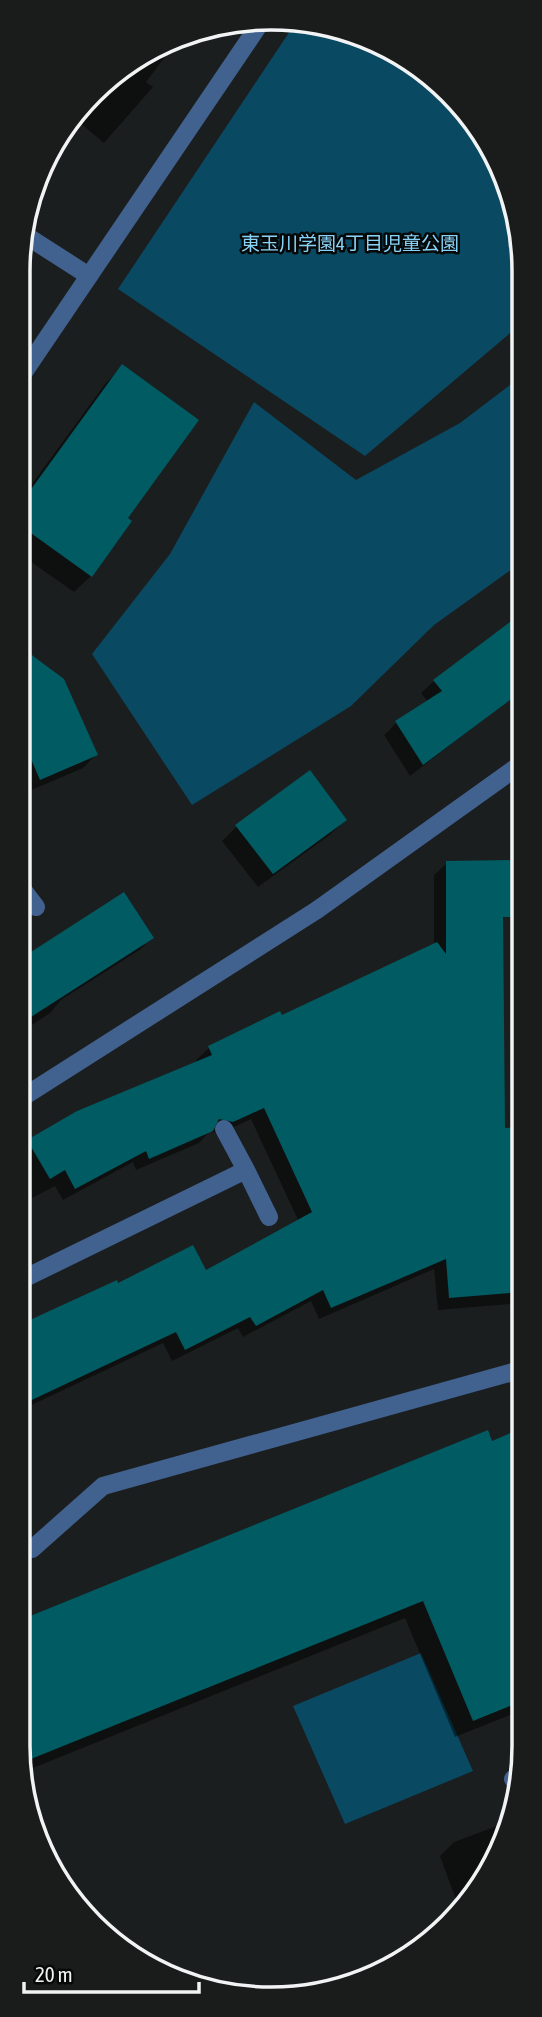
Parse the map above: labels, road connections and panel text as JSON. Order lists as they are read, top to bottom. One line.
{"parks":["東玉川学園4丁目児童公園"],"scale_bar":"20 m"}
